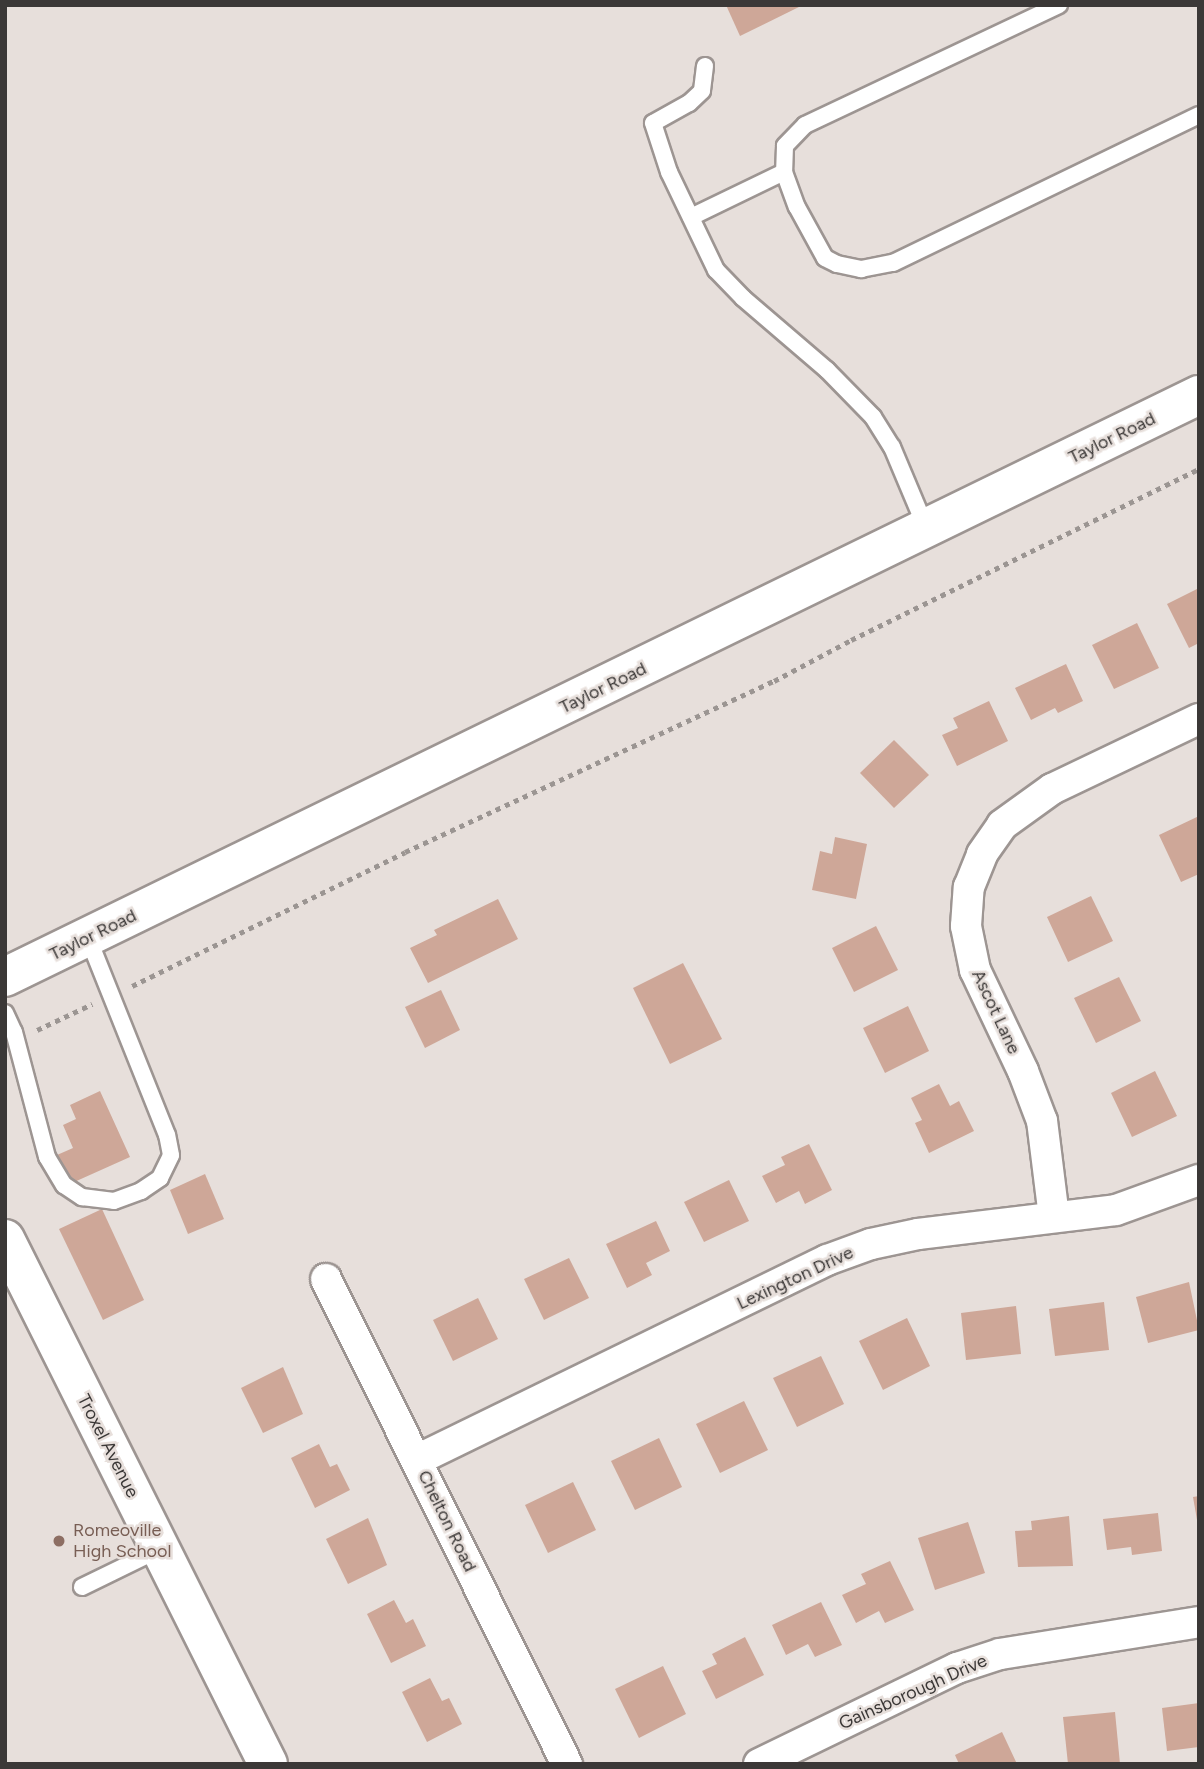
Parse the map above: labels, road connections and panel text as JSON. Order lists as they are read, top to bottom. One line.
{"streets":{"main road":["Taylor Road","Troxel Avenue"],"street":["Ascot Lane","Lexington Drive","Chelton Road","Gainsborough Drive"]},"crossings":[["Ascot Lane","Lexington Drive"],["Lexington Drive","Chelton Road"]],"places":["Romeoville High School"]}
